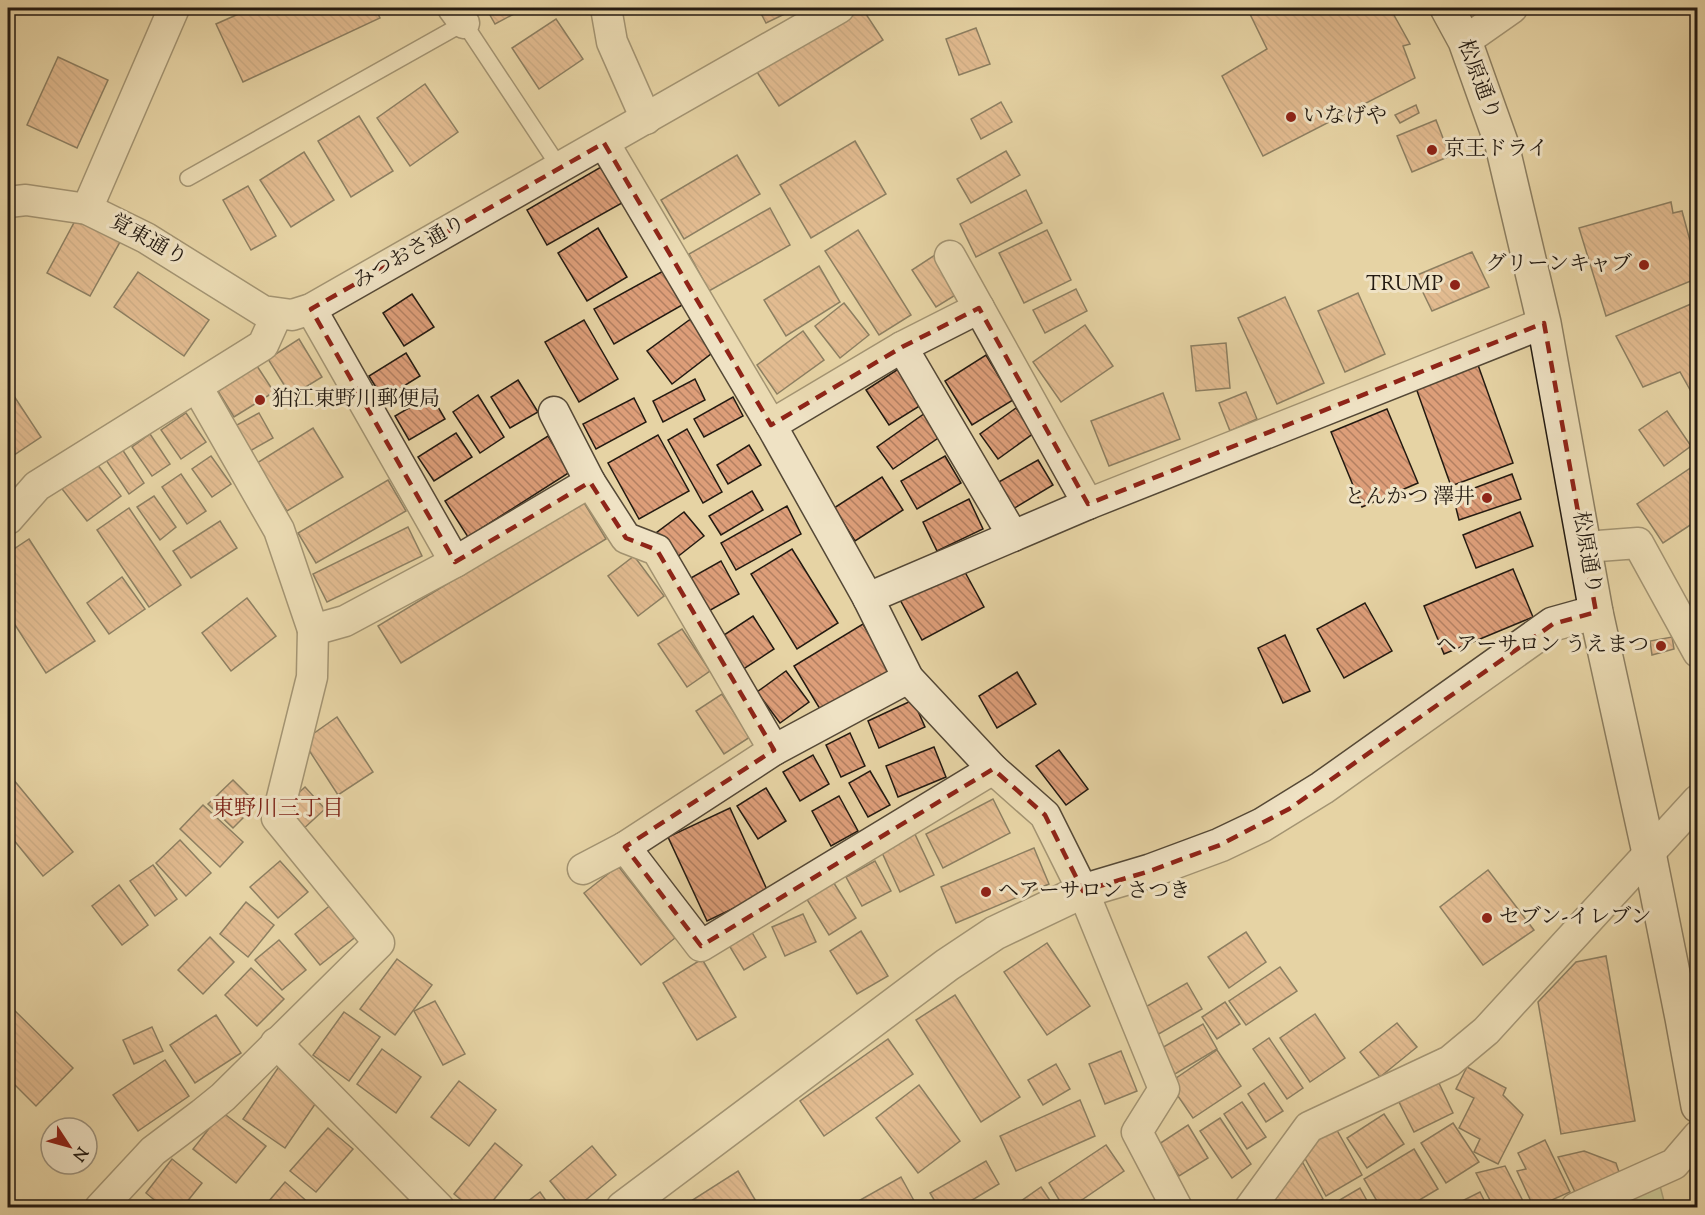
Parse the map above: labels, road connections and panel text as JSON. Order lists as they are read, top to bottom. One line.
{"streets":{"main road":["松原通り"],"street":["覚東通り","みつおさ通り"]},"crossings":[["覚東通り","みつおさ通り"]],"districts":["東野川三丁目"],"places":["いなげや","京王ドライ","グリーンキャブ","TRUMP","狛江東野川郵便局","とんかつ 澤井","ヘアーサロン うえまつ","ヘアーサロン さつき","セブン-イレブン"],"north":"bottom right"}
